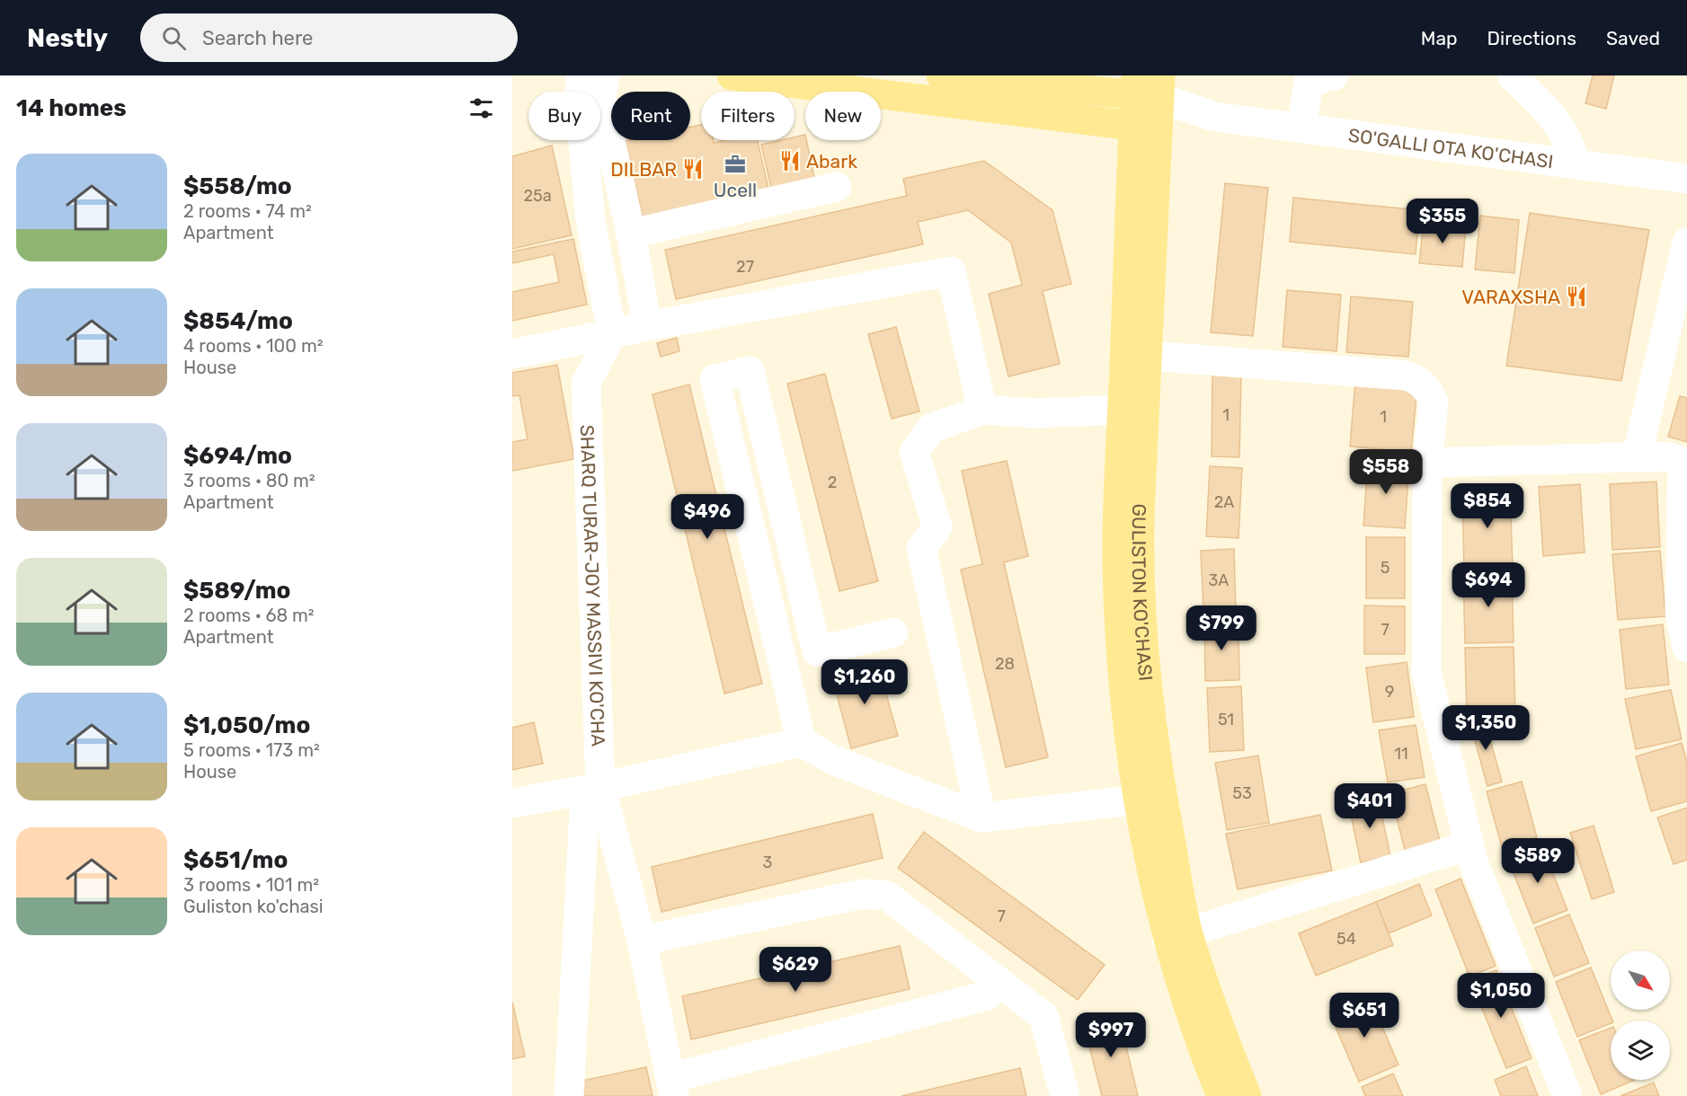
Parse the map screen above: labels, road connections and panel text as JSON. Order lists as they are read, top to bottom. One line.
{"streets":{"main road":["SO'GALLI OTA KO'CHASI","GULISTON KO'CHASI"],"street":["SHARQ TURAR-JOY MASSIVI KO'CHA"]},"crossings":[["SO'GALLI OTA KO'CHASI","GULISTON KO'CHASI"]],"places":{"restaurant":["Abark","DILBAR","VARAXSHA"],"office":["Ucell"]},"house_numbers":["25a","27","1","1","2","2A","5","3A","7","28","9","51","11","53","3","7","54"],"north":"bottom right","page":{"header":"Nestly","search":"Search here","nav":["Map","Directions","Saved"],"heading":"14 homes","chip":["Buy","Rent","Filters","New"],"list":[{"name":"$558/mo","note":"2 rooms · 74 m² · Apartment"},{"name":"$854/mo","note":"4 rooms · 100 m² · House"},{"name":"$694/mo","note":"3 rooms · 80 m² · Apartment"},{"name":"$589/mo","note":"2 rooms · 68 m² · Apartment"},{"name":"$1,050/mo","note":"5 rooms · 173 m² · House"},{"name":"$651/mo","note":"3 rooms · 101 m² · Guliston ko'chasi"}],"price":["$355","$558","$854","$496","$694","$799","$1,260","$1,350","$401","$589","$629","$1,050","$651","$997"]}}
